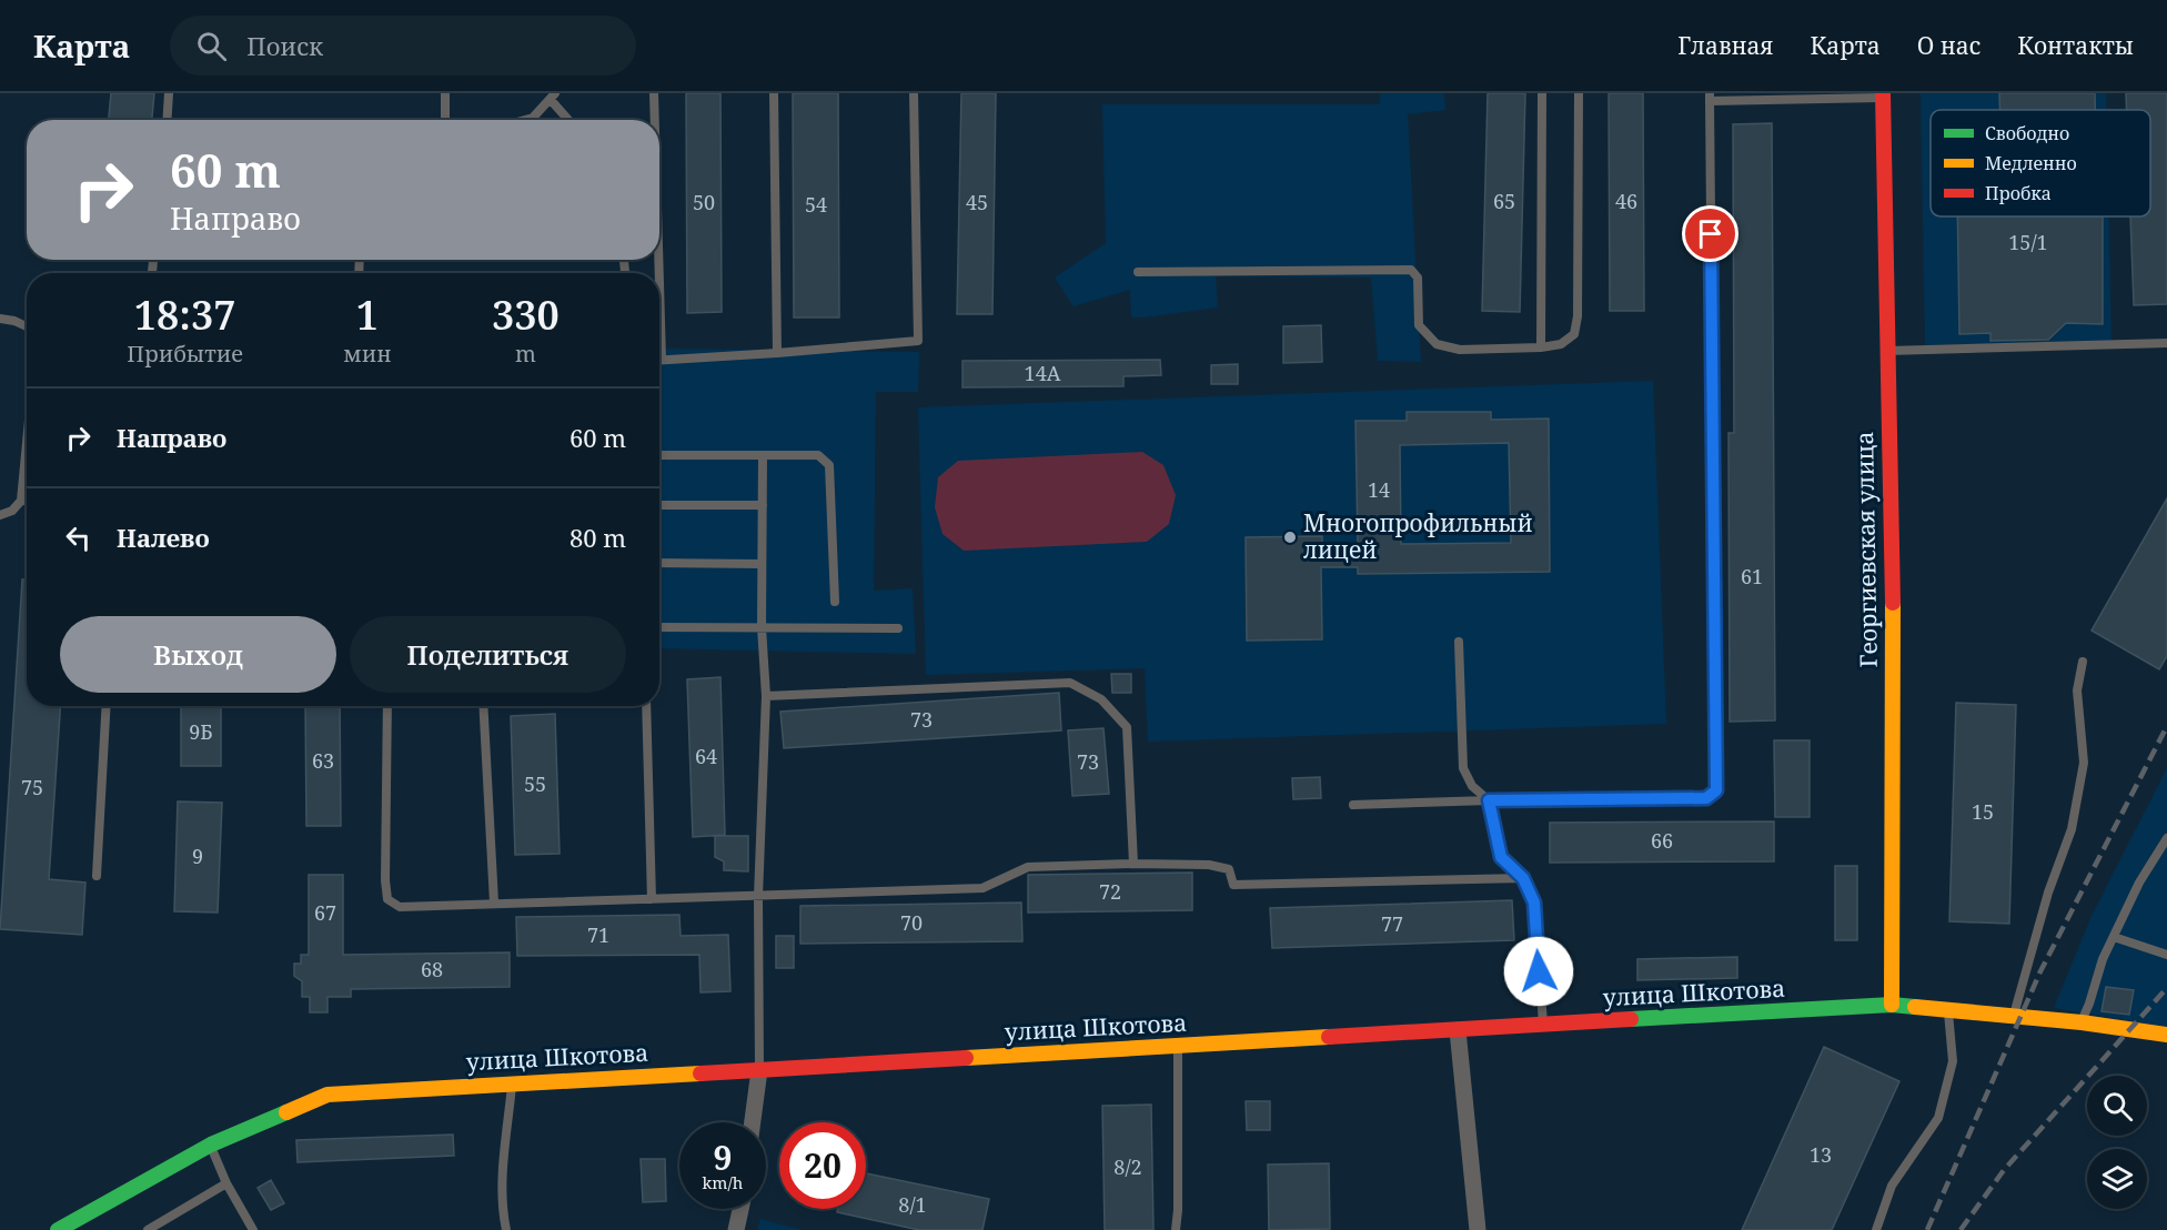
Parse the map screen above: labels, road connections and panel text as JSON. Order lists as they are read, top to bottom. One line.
{"streets":{"street":["Георгиевская улица","улица Шкотова"]},"crossings":[["Георгиевская улица","улица Шкотова"]],"places":["Многопрофильный лицей"],"house_numbers":["65","46","50","45","54","15/1","14А","14","61","73","9Б","64","63","73","55","75","15","66","9","72","67","70","77","71","68","13","8/2","8/1"],"legend":["Свободно","Медленно","Пробка"],"page":{"header":"Карта","search":"Поиск","nav":["Главная","Карта","О нас","Контакты"],"turn":["60 m","Направо"],"eta":["18:37","Прибытие","1","мин","330","m"],"list":[{"name":"Направо","value":"60 m"},{"name":"Налево","value":"80 m"}],"buttons":["Выход","Поделиться"],"speed":"9 km/h","limit":"20"}}
